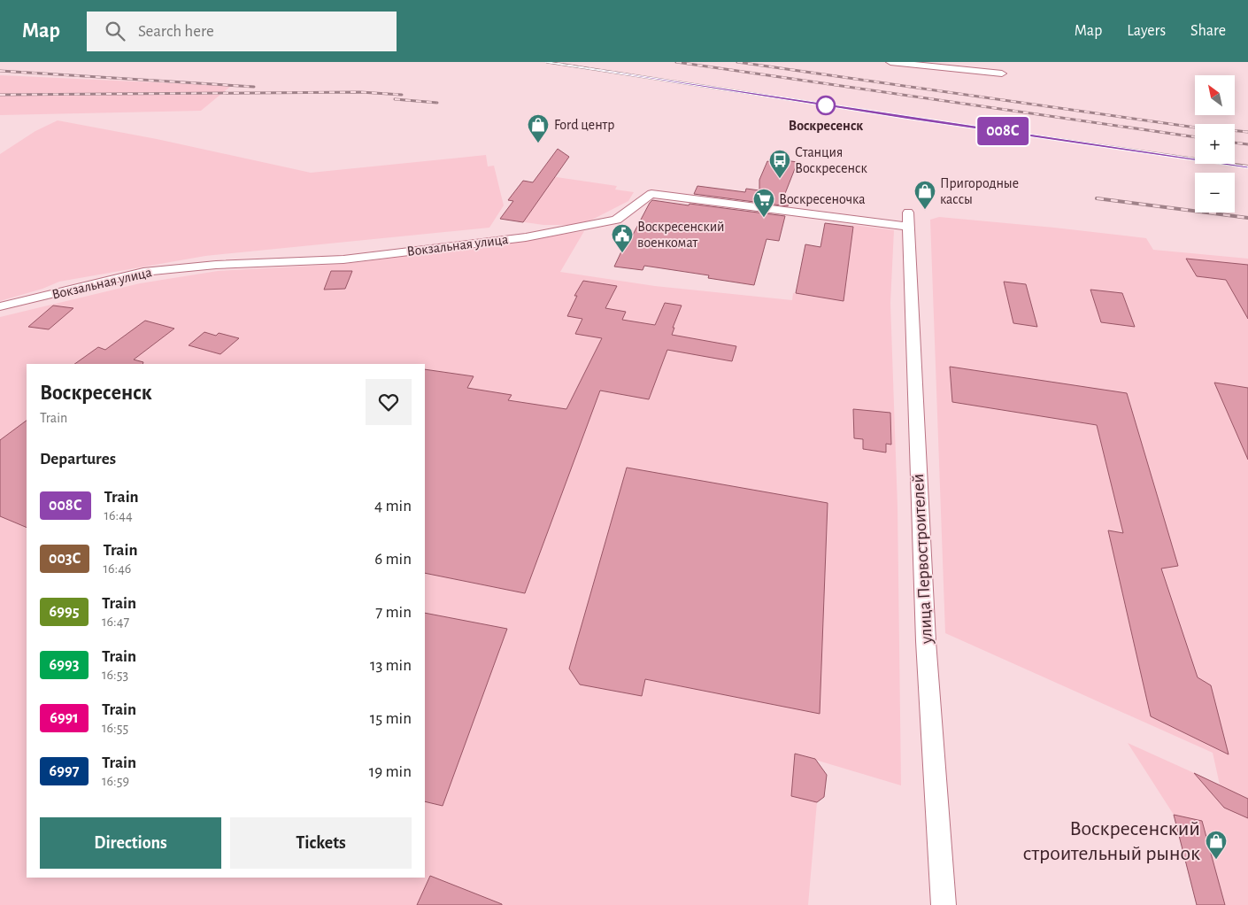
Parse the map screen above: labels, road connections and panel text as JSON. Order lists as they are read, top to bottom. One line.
{"streets":{"street":["Вокзальная улица","улица Первостроителей"]},"crossings":[["Вокзальная улица","улица Первостроителей"]],"places":{"other":["Воскресенск"],"shop":["Ford центр","Пригородные кассы","Воскресенский строительный рынок"],"bus stop":["Станция Воскресенск"],"supermarket":["Воскресеночка"],"public building":["Воскресенский военкомат"]},"north":"top left","page":{"header":"Map","search":"Search here","nav":["Map","Layers","Share"],"on_map":"008С","map_buttons":["+","−"],"heading":[["Воскресенск","Train"],"Departures"],"list":[{"mark":"008С","name":"Train","note":"16:44","value":"4 min"},{"mark":"003С","name":"Train","note":"16:46","value":"6 min"},{"mark":"6995","name":"Train","note":"16:47","value":"7 min"},{"mark":"6993","name":"Train","note":"16:53","value":"13 min"},{"mark":"6991","name":"Train","note":"16:55","value":"15 min"},{"mark":"6997","name":"Train","note":"16:59","value":"19 min"}],"buttons":["Directions","Tickets"]}}
